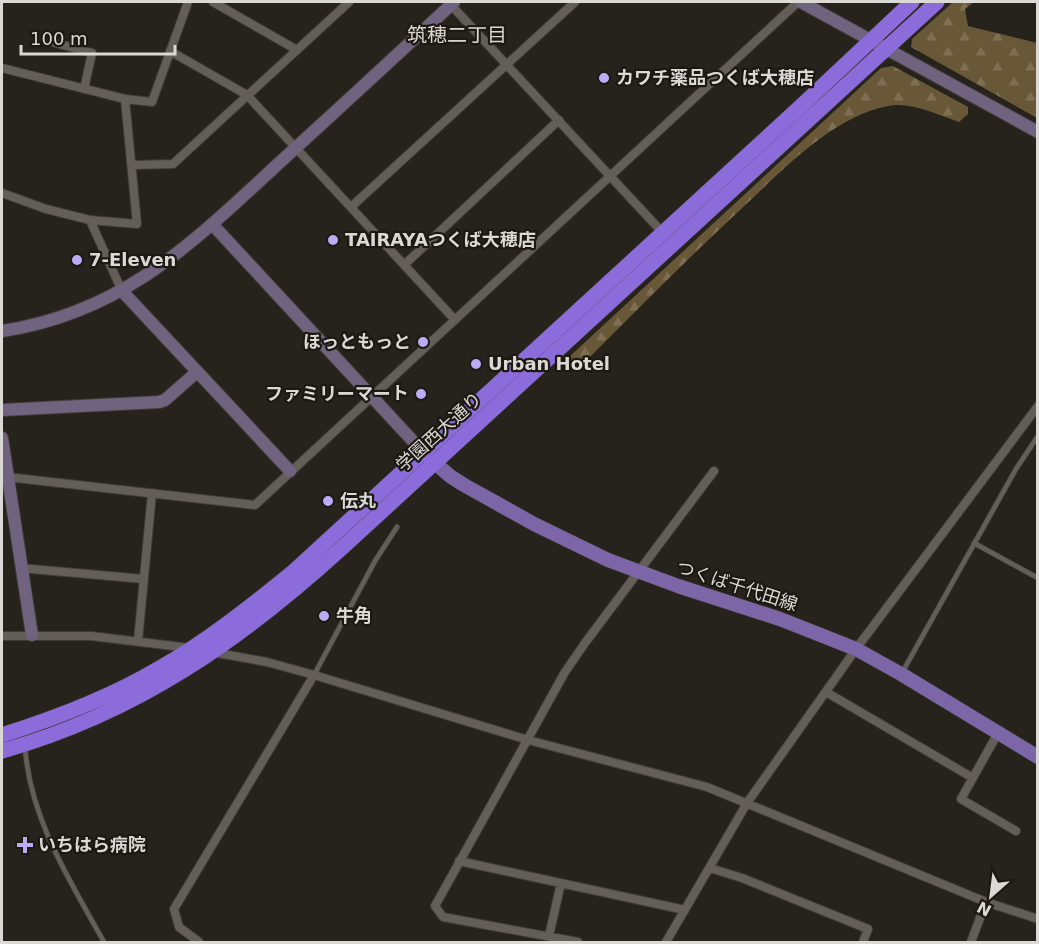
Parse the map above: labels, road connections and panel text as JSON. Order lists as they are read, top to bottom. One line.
{"streets":{"highway":["学園西大通り"],"main road":["つくば千代田線"]},"crossings":[["学園西大通り","つくば千代田線"]],"districts":["筑穂二丁目"],"places":{"other":["カワチ薬品つくば大穂店","TAIRAYAつくば大穂店","7-Eleven","ほっともっと","Urban Hotel","ファミリーマート","伝丸","牛角"],"health":["いちはら病院"]},"scale_bar":"100 m","north":"bottom left"}
